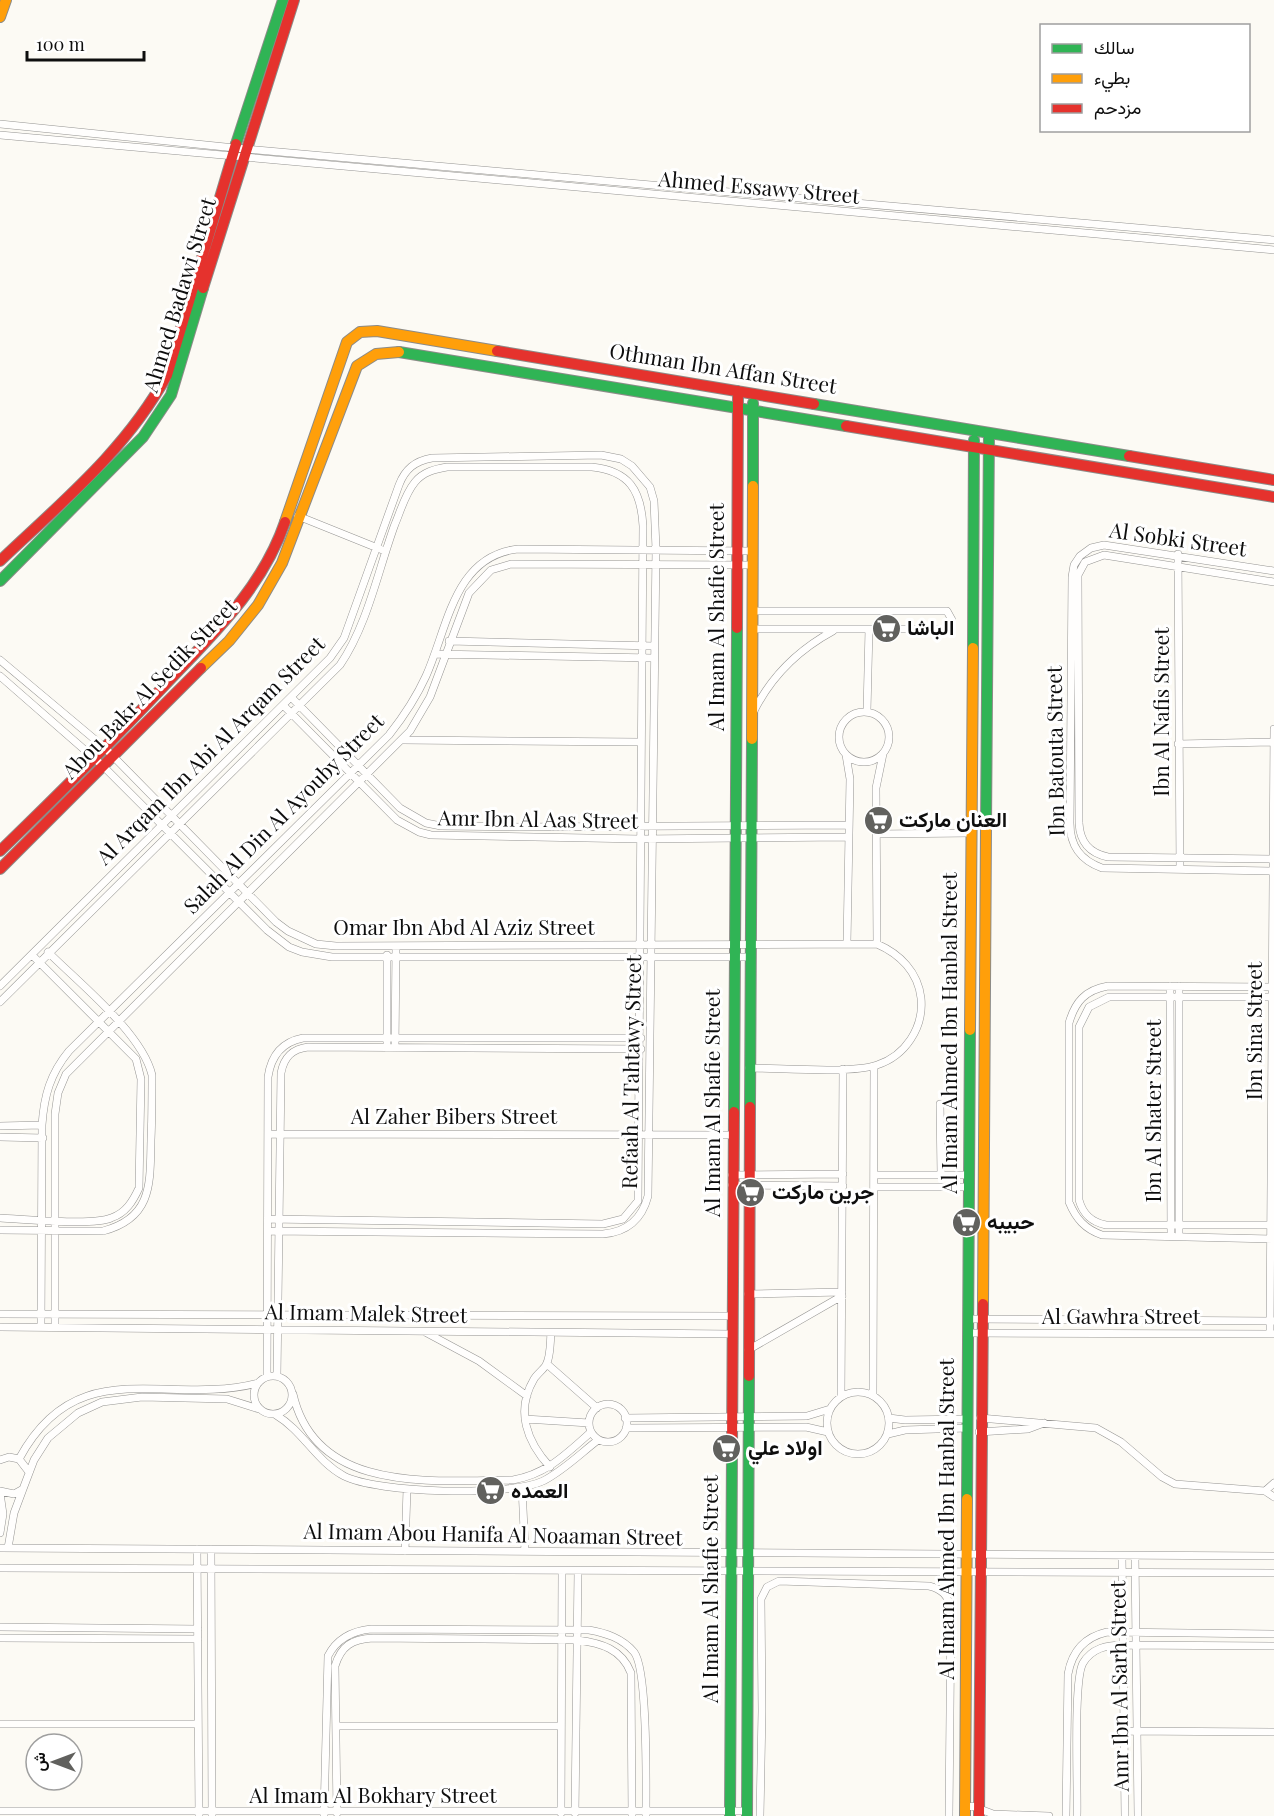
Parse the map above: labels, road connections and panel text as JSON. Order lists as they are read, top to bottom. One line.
{"streets":{"street":["Ahmed Essawy Street","Ahmed Badawi Street","Othman Ibn Affan Street","Al Sobki Street","Al Imam Al Shafie Street","Abou Bakr Al Sedik Street","Ibn Al Nafis Street","Al Arqam Ibn Abi Al Arqam Street","Ibn Batouta Street","Salah Al Din Al Ayouby Street","Amr Ibn Al Aas Street","Omar Ibn Abd Al Aziz Street","Ibn Sina Street","Al Imam Ahmed Ibn Hanbal Street","Refaah Al Tahtawy Street","Ibn Al Shater Street","Al Zaher Bibers Street","Al Imam Malek Street","Al Gawhra Street","Al Imam Abou Hanifa Al Noaaman Street","Amr Ibn Al Sarh Street","Al Imam Al Bokhary Street"]},"crossings":[["Ahmed Essawy Street","Ahmed Badawi Street"],["Othman Ibn Affan Street","Al Imam Al Shafie Street"],["Othman Ibn Affan Street","Abou Bakr Al Sedik Street"],["Othman Ibn Affan Street","Al Imam Ahmed Ibn Hanbal Street"],["Al Sobki Street","Ibn Al Nafis Street"],["Al Sobki Street","Ibn Batouta Street"],["Al Imam Al Shafie Street","Salah Al Din Al Ayouby Street"],["Al Imam Al Shafie Street","Amr Ibn Al Aas Street"],["Al Imam Al Shafie Street","Omar Ibn Abd Al Aziz Street"],["Al Imam Al Shafie Street","Al Zaher Bibers Street"],["Al Imam Al Shafie Street","Al Imam Malek Street"],["Al Imam Al Shafie Street","Al Imam Abou Hanifa Al Noaaman Street"],["Al Imam Al Shafie Street","Al Imam Al Bokhary Street"],["Abou Bakr Al Sedik Street","Omar Ibn Abd Al Aziz Street"],["Ibn Al Nafis Street","Ibn Batouta Street"],["Al Arqam Ibn Abi Al Arqam Street","Salah Al Din Al Ayouby Street"],["Al Arqam Ibn Abi Al Arqam Street","Amr Ibn Al Aas Street"],["Al Arqam Ibn Abi Al Arqam Street","Omar Ibn Abd Al Aziz Street"],["Al Arqam Ibn Abi Al Arqam Street","Refaah Al Tahtawy Street"],["Ibn Batouta Street","Ibn Sina Street"],["Salah Al Din Al Ayouby Street","Amr Ibn Al Aas Street"],["Salah Al Din Al Ayouby Street","Omar Ibn Abd Al Aziz Street"],["Salah Al Din Al Ayouby Street","Refaah Al Tahtawy Street"],["Salah Al Din Al Ayouby Street","Al Imam Malek Street"],["Amr Ibn Al Aas Street","Refaah Al Tahtawy Street"],["Omar Ibn Abd Al Aziz Street","Refaah Al Tahtawy Street"],["Ibn Sina Street","Al Gawhra Street"],["Al Imam Ahmed Ibn Hanbal Street","Al Gawhra Street"],["Al Imam Ahmed Ibn Hanbal Street","Al Imam Abou Hanifa Al Noaaman Street"],["Refaah Al Tahtawy Street","Al Zaher Bibers Street"],["Al Imam Abou Hanifa Al Noaaman Street","Amr Ibn Al Sarh Street"]],"places":{"supermarket":["الباشا","العنان ماركت","جرين ماركت","حبيبه","اولاد علي","العمده"]},"legend":["سالك","بطيء","مزدحم"],"scale_bar":"100 m","north":"left"}
